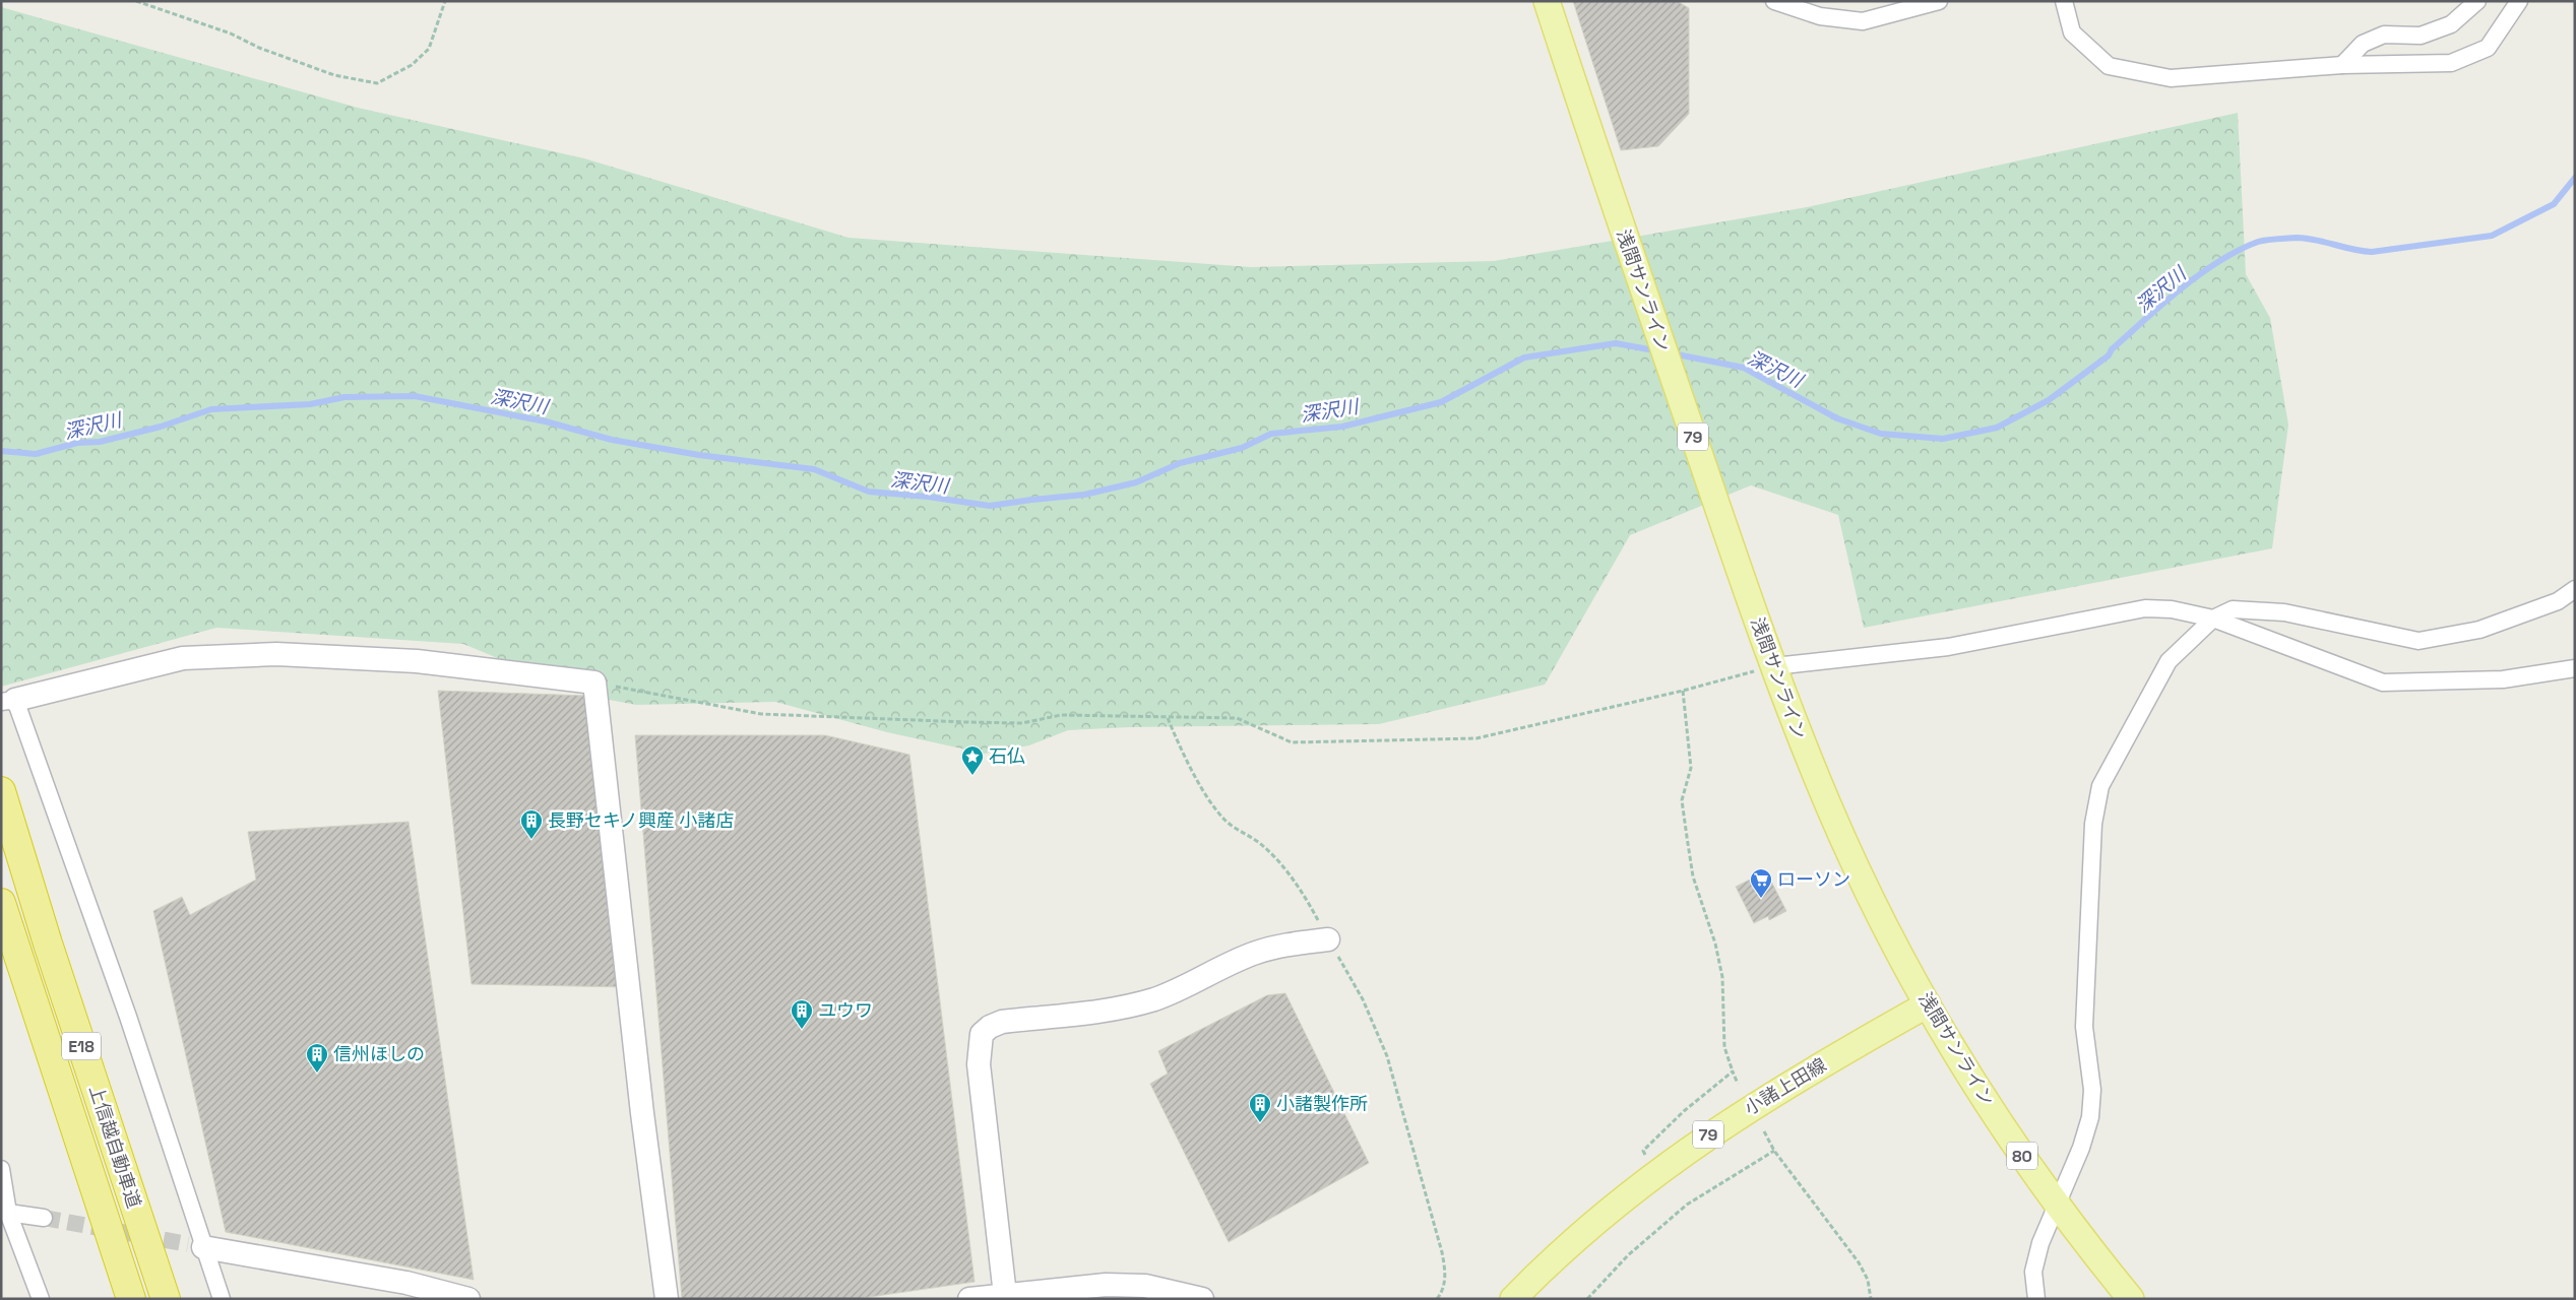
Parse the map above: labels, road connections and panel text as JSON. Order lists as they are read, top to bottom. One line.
{"streets":{"highway":["E18","上信越自動車道"],"main road":["浅間サンライン","79","小諸上田線","80"]},"crossings":[["浅間サンライン","小諸上田線"]],"water":["深沢川"],"places":{"place":["石仏"],"building":["長野セキノ興産 小諸店","ユウワ","信州ほしの","小諸製作所"],"supermarket":["ローソン"]}}
